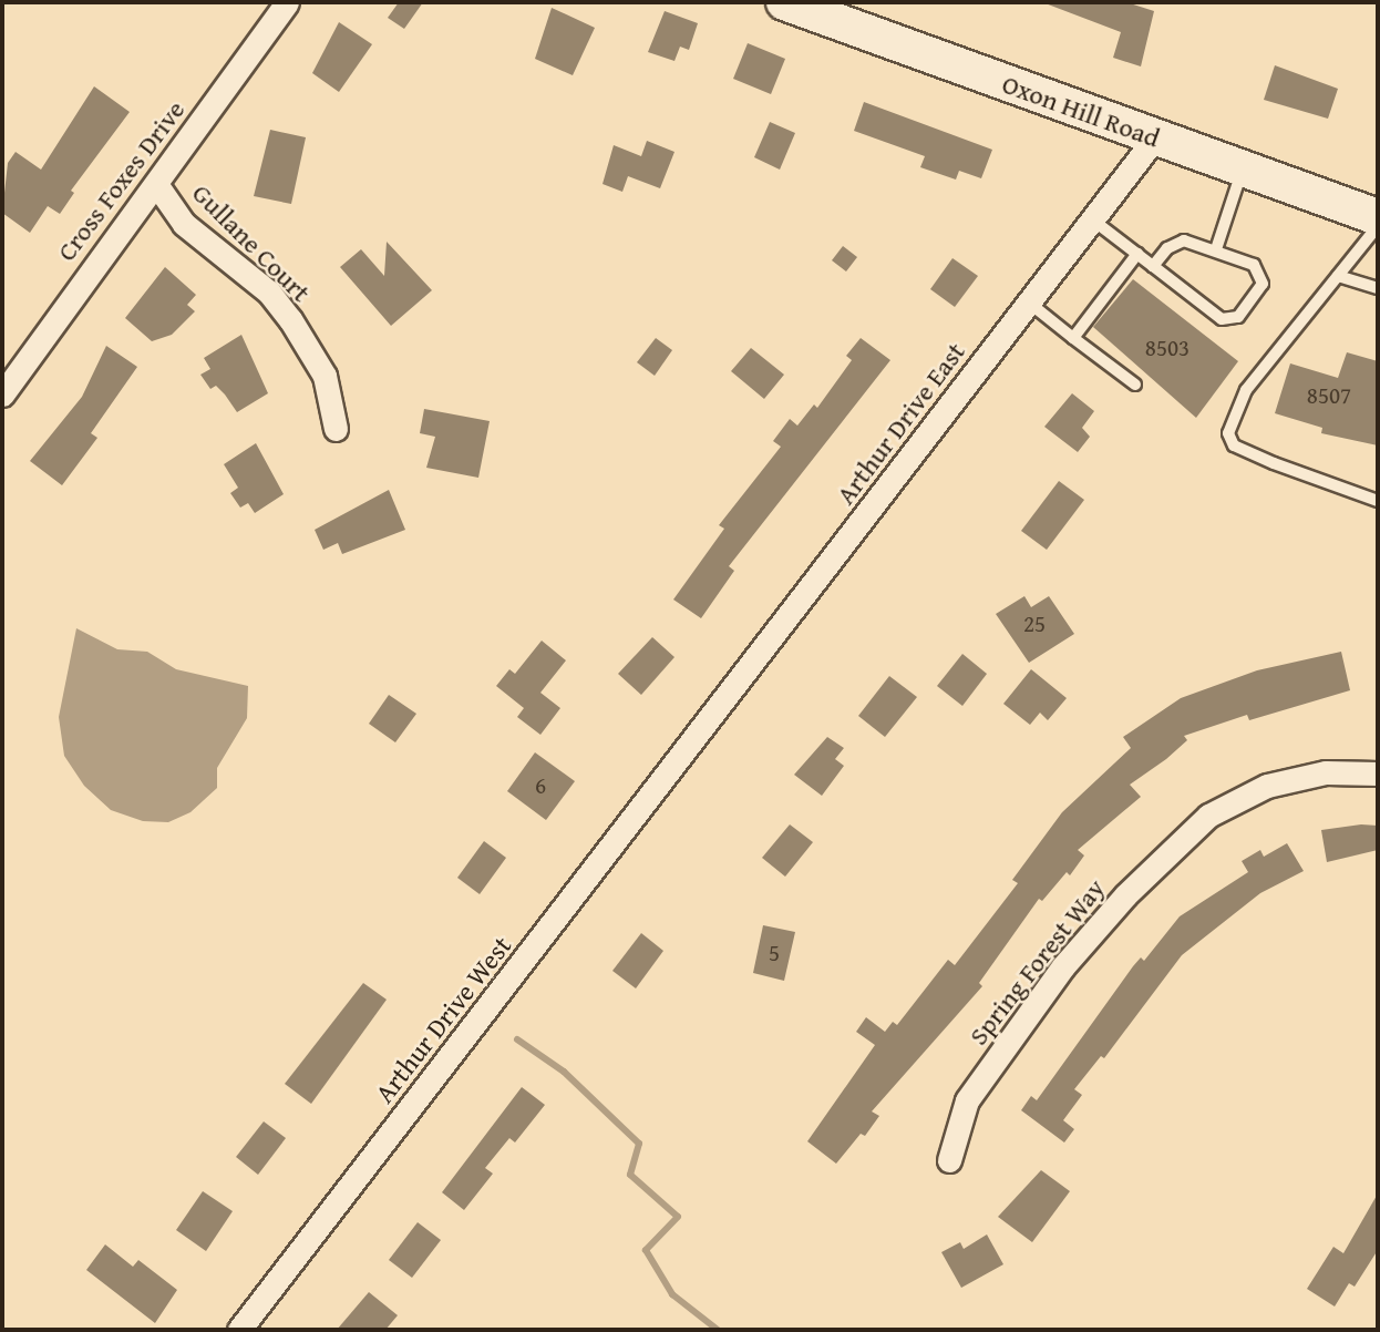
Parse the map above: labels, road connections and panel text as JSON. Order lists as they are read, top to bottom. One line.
{"streets":{"main road":["Oxon Hill Road"],"street":["Cross Foxes Drive","Gullane Court","Arthur Drive East","Spring Forest Way","Arthur Drive West"]},"crossings":[["Oxon Hill Road","Arthur Drive East"],["Cross Foxes Drive","Gullane Court"],["Arthur Drive East","Arthur Drive West"]],"house_numbers":["8503","8507","25","6","5"]}
